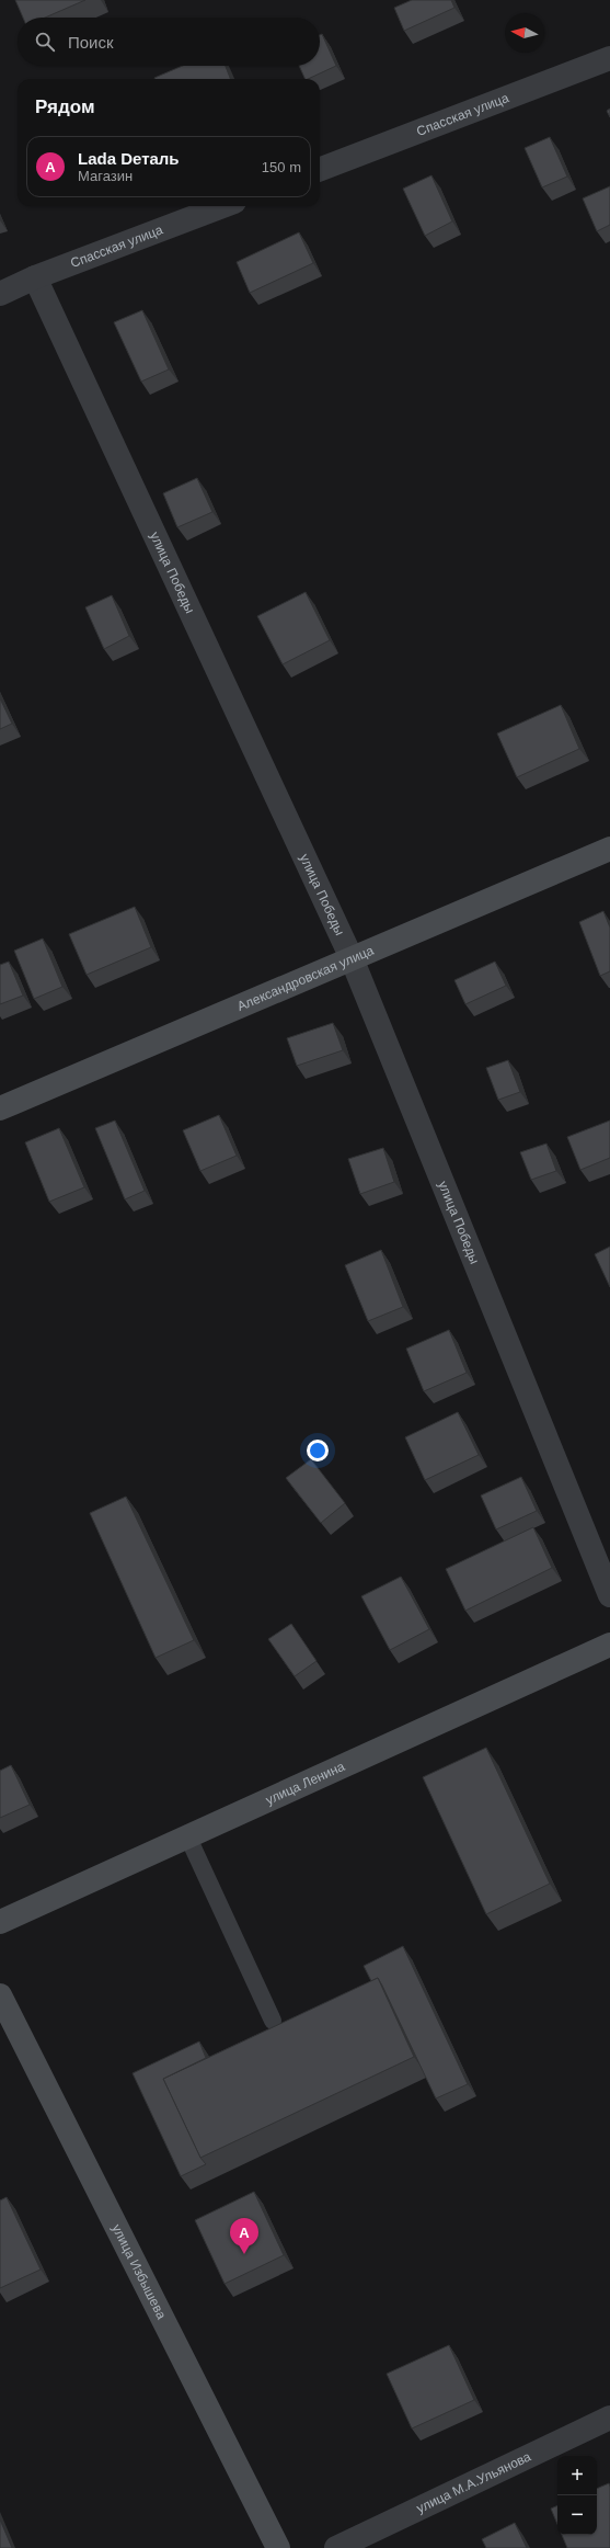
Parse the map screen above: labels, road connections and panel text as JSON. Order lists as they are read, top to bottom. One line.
{"streets":{"main road":["Александровская улица","улица Ленина","улица Избышева"],"street":["Спасская улица","улица Победы","улица М.А.Ульянова"]},"crossings":[["Спасская улица","улица Победы"],["улица Победы","Александровская улица"]],"north":"left","page":{"search":"Поиск","heading":"Рядом","list":[{"mark":"A","name":"Lada Dеталь","note":"Магазин","value":"150 m"}],"pins":"A","map_buttons":["+","−"]}}
